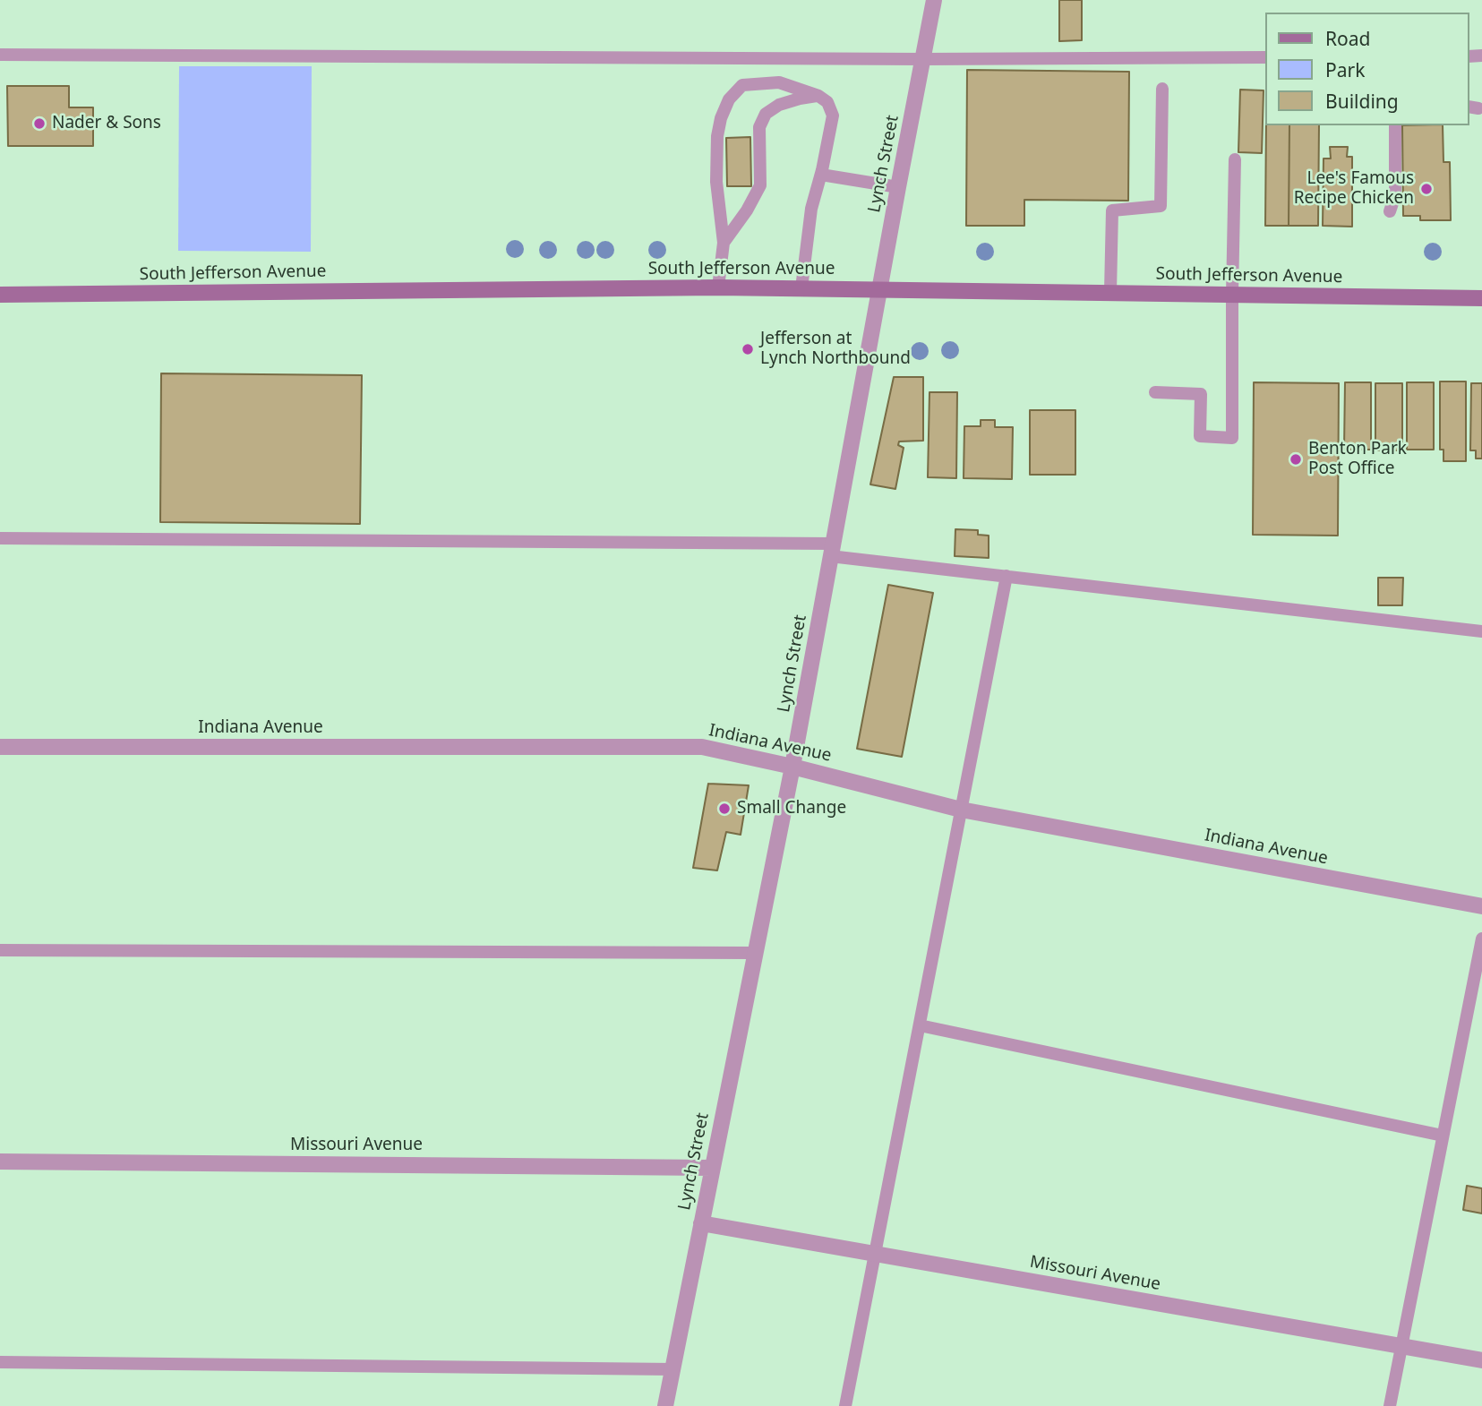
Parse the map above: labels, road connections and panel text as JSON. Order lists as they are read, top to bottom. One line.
{"streets":{"main road":["South Jefferson Avenue"],"street":["Lynch Street","Indiana Avenue","Missouri Avenue"]},"crossings":[["Lynch Street","South Jefferson Avenue"],["Lynch Street","Indiana Avenue"],["Lynch Street","Missouri Avenue"]],"places":["Nader & Sons","Lee's Famous Recipe Chicken","Jefferson at Lynch Northbound","Benton Park Post Office","Small Change"],"legend":["Road","Park","Building"]}
